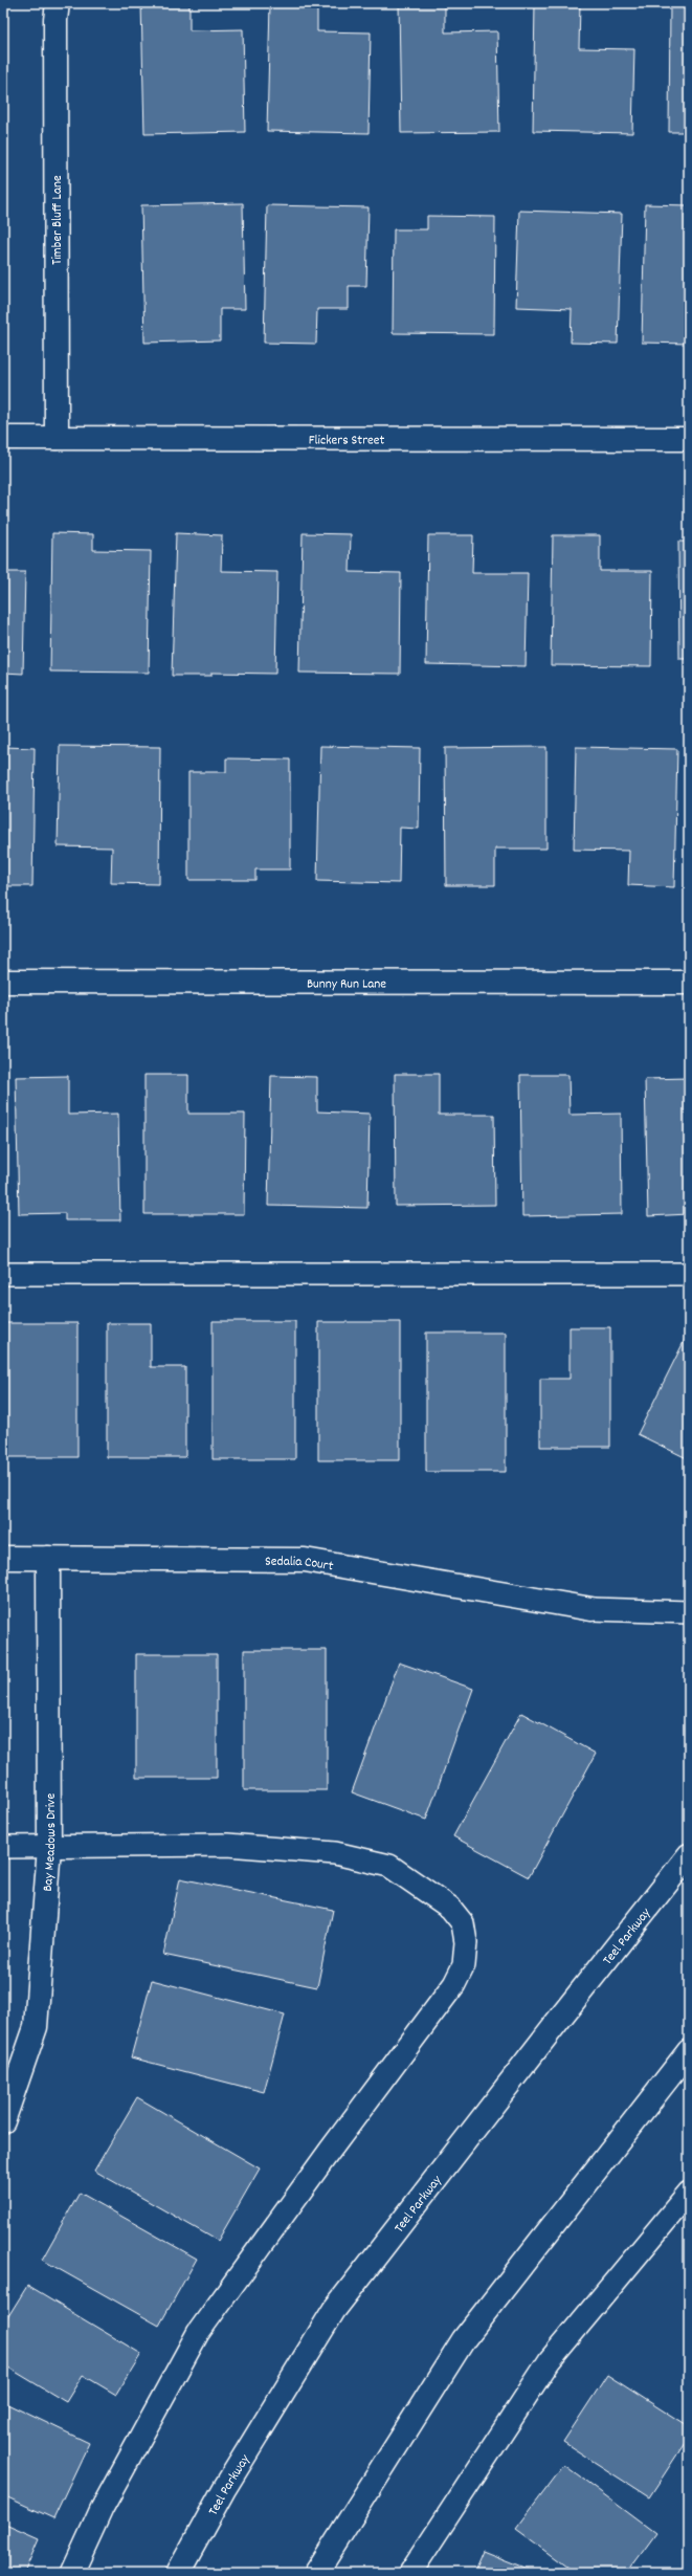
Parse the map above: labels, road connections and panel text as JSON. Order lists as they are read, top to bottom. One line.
{"streets":{"street":["Timber Bluff Lane","Flickers Street","Bunny Run Lane","Sedalia Court","Bay Meadows Drive","Teel Parkway"]},"crossings":[["Timber Bluff Lane","Flickers Street"],["Sedalia Court","Bay Meadows Drive"]]}
